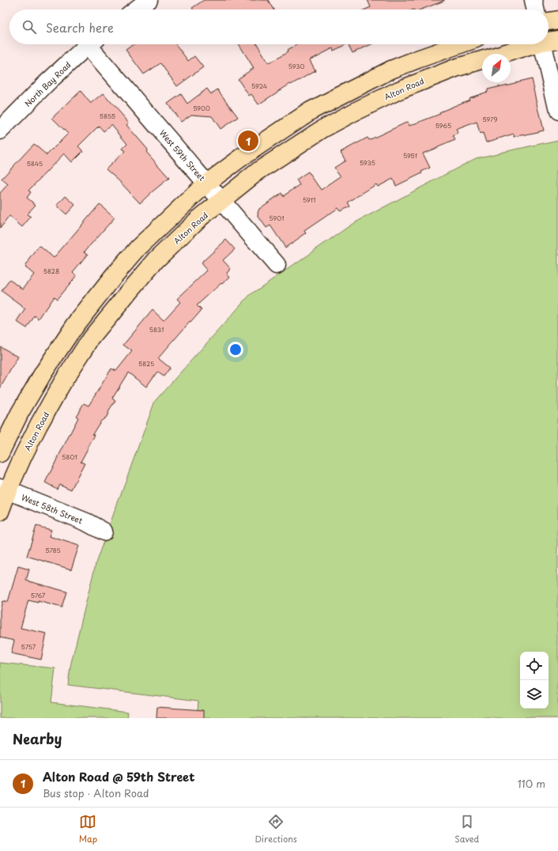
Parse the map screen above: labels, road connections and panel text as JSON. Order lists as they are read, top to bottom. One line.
{"streets":{"main road":["Alton Road"],"street":["North Bay Road","West 59th Street","West 58th Street"]},"crossings":[["Alton Road","West 59th Street"],["Alton Road","West 58th Street"]],"house_numbers":["5930","5924","5900","5855","5979","5965","5951","5935","5845","5911","5901","5828","5831","5825","5801","5785","5767","5757"],"north":"top right","page":{"search":"Search here","pins":"1","heading":"Nearby","list":[{"mark":"1","name":"Alton Road @ 59th Street","note":"Bus stop · Alton Road","value":"110 m"}],"nav":["Map","Directions","Saved"]}}
